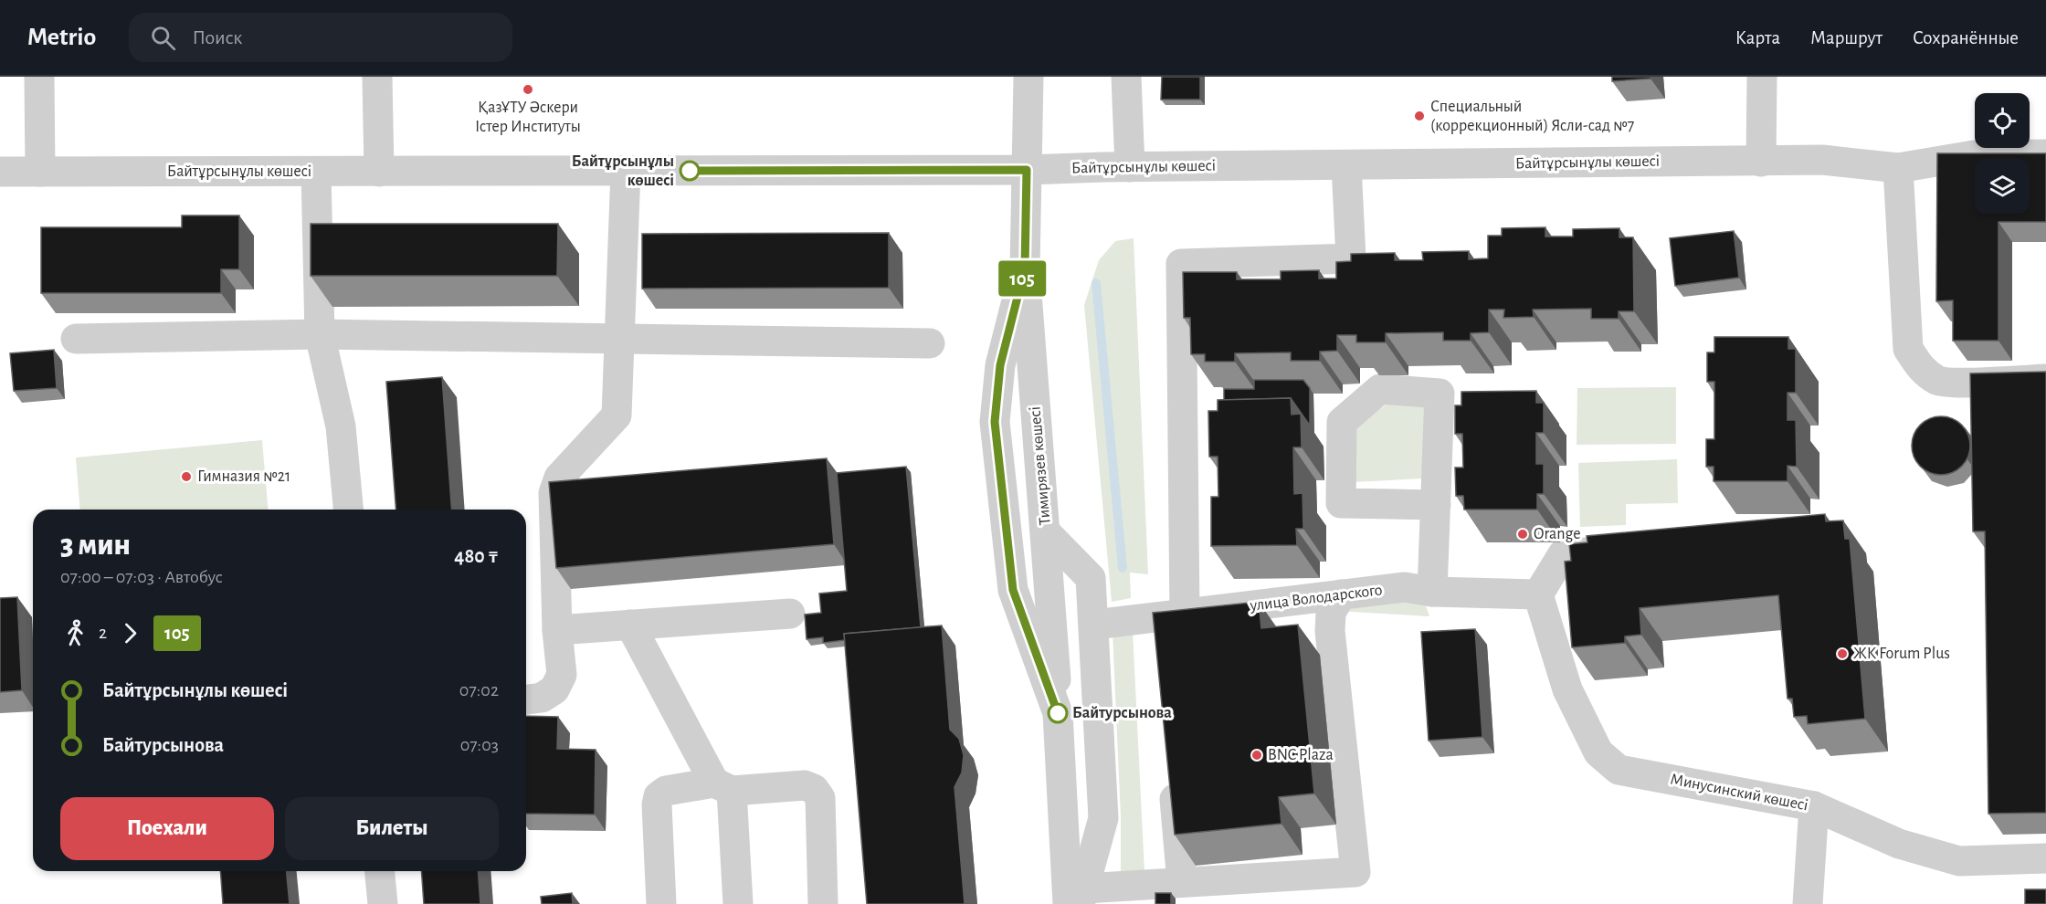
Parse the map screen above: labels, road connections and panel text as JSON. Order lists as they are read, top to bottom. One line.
{"streets":{"street":["Байтұрсынұлы көшесі","Тимирязев көшесі","улица Володарского","Минусинский көшесі"]},"crossings":[["Байтұрсынұлы көшесі","Тимирязев көшесі"],["Тимирязев көшесі","улица Володарского"],["улица Володарского","Минусинский көшесі"]],"places":["ҚазҰТУ Әскери Істер Институты","Специальный (коррекционный) Ясли-сад №7","Байтұрсынұлы көшесі","Гимназия №21","Orange","ЖК Forum Plus","Байтурсынова","BNC Plaza"],"lines":["bus line 105"],"page":{"header":"Metrio","search":"Поиск","nav":["Карта","Маршрут","Сохранённые"],"on_map":"105","heading":["3 мин","07:00 – 07:03 · Автобус","480 ₸"],"legs":["2","105"],"list":[{"name":"Байтұрсынұлы көшесі","value":"07:02"},{"name":"Байтурсынова","value":"07:03"}],"buttons":["Поехали","Билеты"]}}
